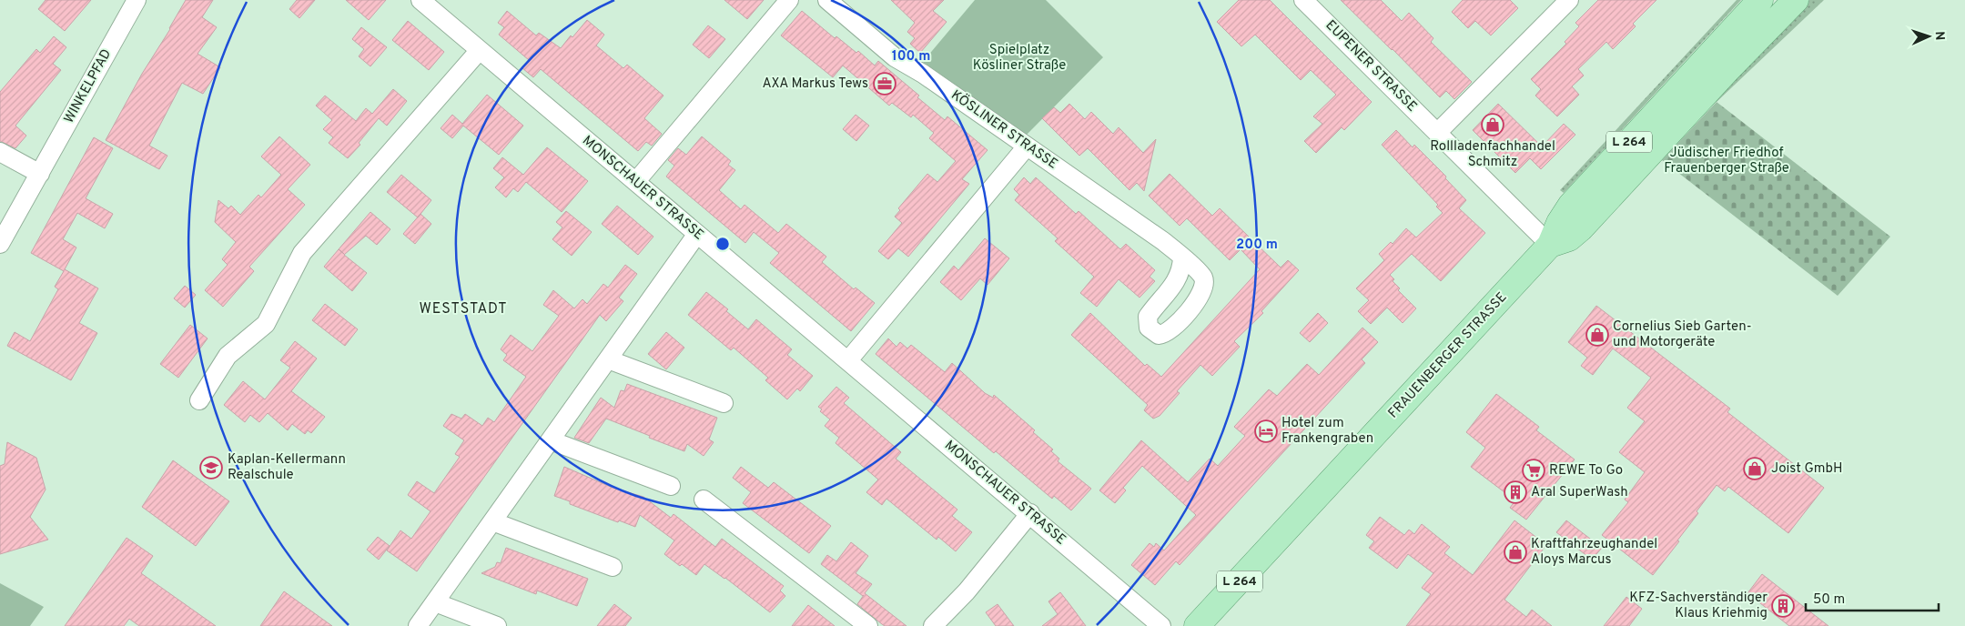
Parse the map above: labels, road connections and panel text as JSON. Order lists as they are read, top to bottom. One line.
{"streets":{"main road":["L 264","FRAUENBERGER STRASSE"],"street":["EUPENER STRASSE","WINKELPFAD","KÖSLINER STRASSE","MONSCHAUER STRASSE"]},"crossings":[["EUPENER STRASSE","FRAUENBERGER STRASSE"]],"districts":["WESTSTADT"],"parks":["Spielplatz Kösliner Straße","Jüdischer Friedhof Frauenberger Straße"],"places":{"office":["AXA Markus Tews"],"shop":["Rollladenfachhandel Schmitz","Cornelius Sieb Garten- und Motorgeräte","Joist GmbH","Kraftfahrzeughandel Aloys Marcus"],"hotel":["Hotel zum Frankengraben"],"school or university":["Kaplan-Kellermann Realschule"],"supermarket":["REWE To Go"],"building":["Aral SuperWash","KFZ-Sachverständiger Klaus Kriehmig"]},"scale_bar":"50 m","north":"right","rings":["100 m","200 m"]}
